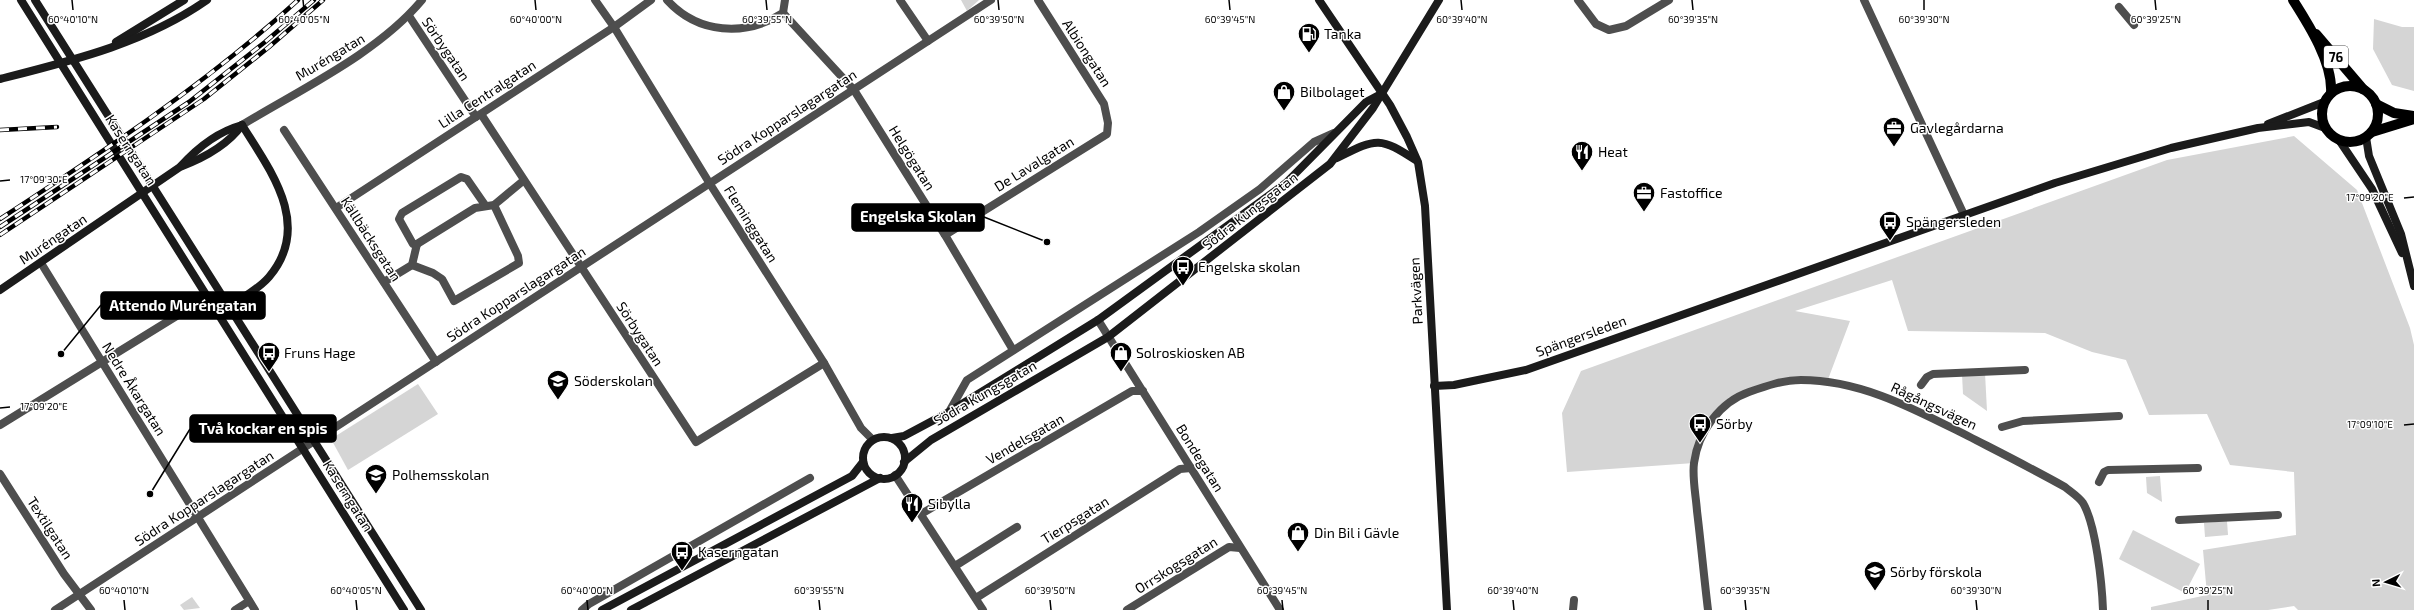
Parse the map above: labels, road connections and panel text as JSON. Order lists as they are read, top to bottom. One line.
{"streets":{"main road":["Muréngatan","76","Kaserngatan","Södra Kungsgatan","Parkvägen","Spängersleden"],"street":["Sörbygatan","Albiongatan","Lilla Centralgatan","Södra Kopparslagargatan","Helgögatan","De Lavalgatan","Fleminggatan","Källbäcksgatan","Nedre Åkargatan","Rågångsvägen","Vendelsgatan","Bondegatan","Tierpsgatan","Textilgatan","Orrskogsgatan"]},"crossings":[["Sörbygatan","Muréngatan"],["Sörbygatan","Lilla Centralgatan"],["Sörbygatan","Södra Kopparslagargatan"],["Sörbygatan","Fleminggatan"],["Albiongatan","De Lavalgatan"],["Muréngatan","Nedre Åkargatan"],["76","Spängersleden"],["Lilla Centralgatan","Fleminggatan"],["Lilla Centralgatan","Källbäcksgatan"],["Södra Kopparslagargatan","Kaserngatan"],["Södra Kopparslagargatan","Helgögatan"],["Södra Kopparslagargatan","Fleminggatan"],["Södra Kopparslagargatan","Källbäcksgatan"],["Södra Kopparslagargatan","Nedre Åkargatan"],["Södra Kopparslagargatan","Textilgatan"],["Helgögatan","De Lavalgatan"],["Helgögatan","Södra Kungsgatan"],["Södra Kungsgatan","Fleminggatan"],["Södra Kungsgatan","Parkvägen"],["Södra Kungsgatan","Bondegatan"],["Parkvägen","Spängersleden"],["Vendelsgatan","Bondegatan"],["Bondegatan","Tierpsgatan"],["Bondegatan","Orrskogsgatan"]],"places":{"fuel station":["Tanka"],"shop":["Bilbolaget","Solroskiosken AB","Din Bil i Gävle"],"office":["Gavlegårdarna","Fastoffice"],"restaurant":["Heat","Sibylla"],"bus stop":["Spängersleden","Engelska skolan","Fruns Hage","Sörby","Kaserngatan"],"other":["Engelska Skolan","Attendo Muréngatan","Två kockar en spis"],"school or university":["Söderskolan","Polhemsskolan","Sörby förskola"]},"north":"left","coordinates":["60°40'10\"N","60°40'05\"N","60°40'00\"N","60°39'55\"N","60°39'50\"N","60°39'45\"N","60°39'40\"N","60°39'35\"N","60°39'30\"N","60°39'25\"N","17°09'30\"E","17°09'20\"E","17°09'10\"E"]}
